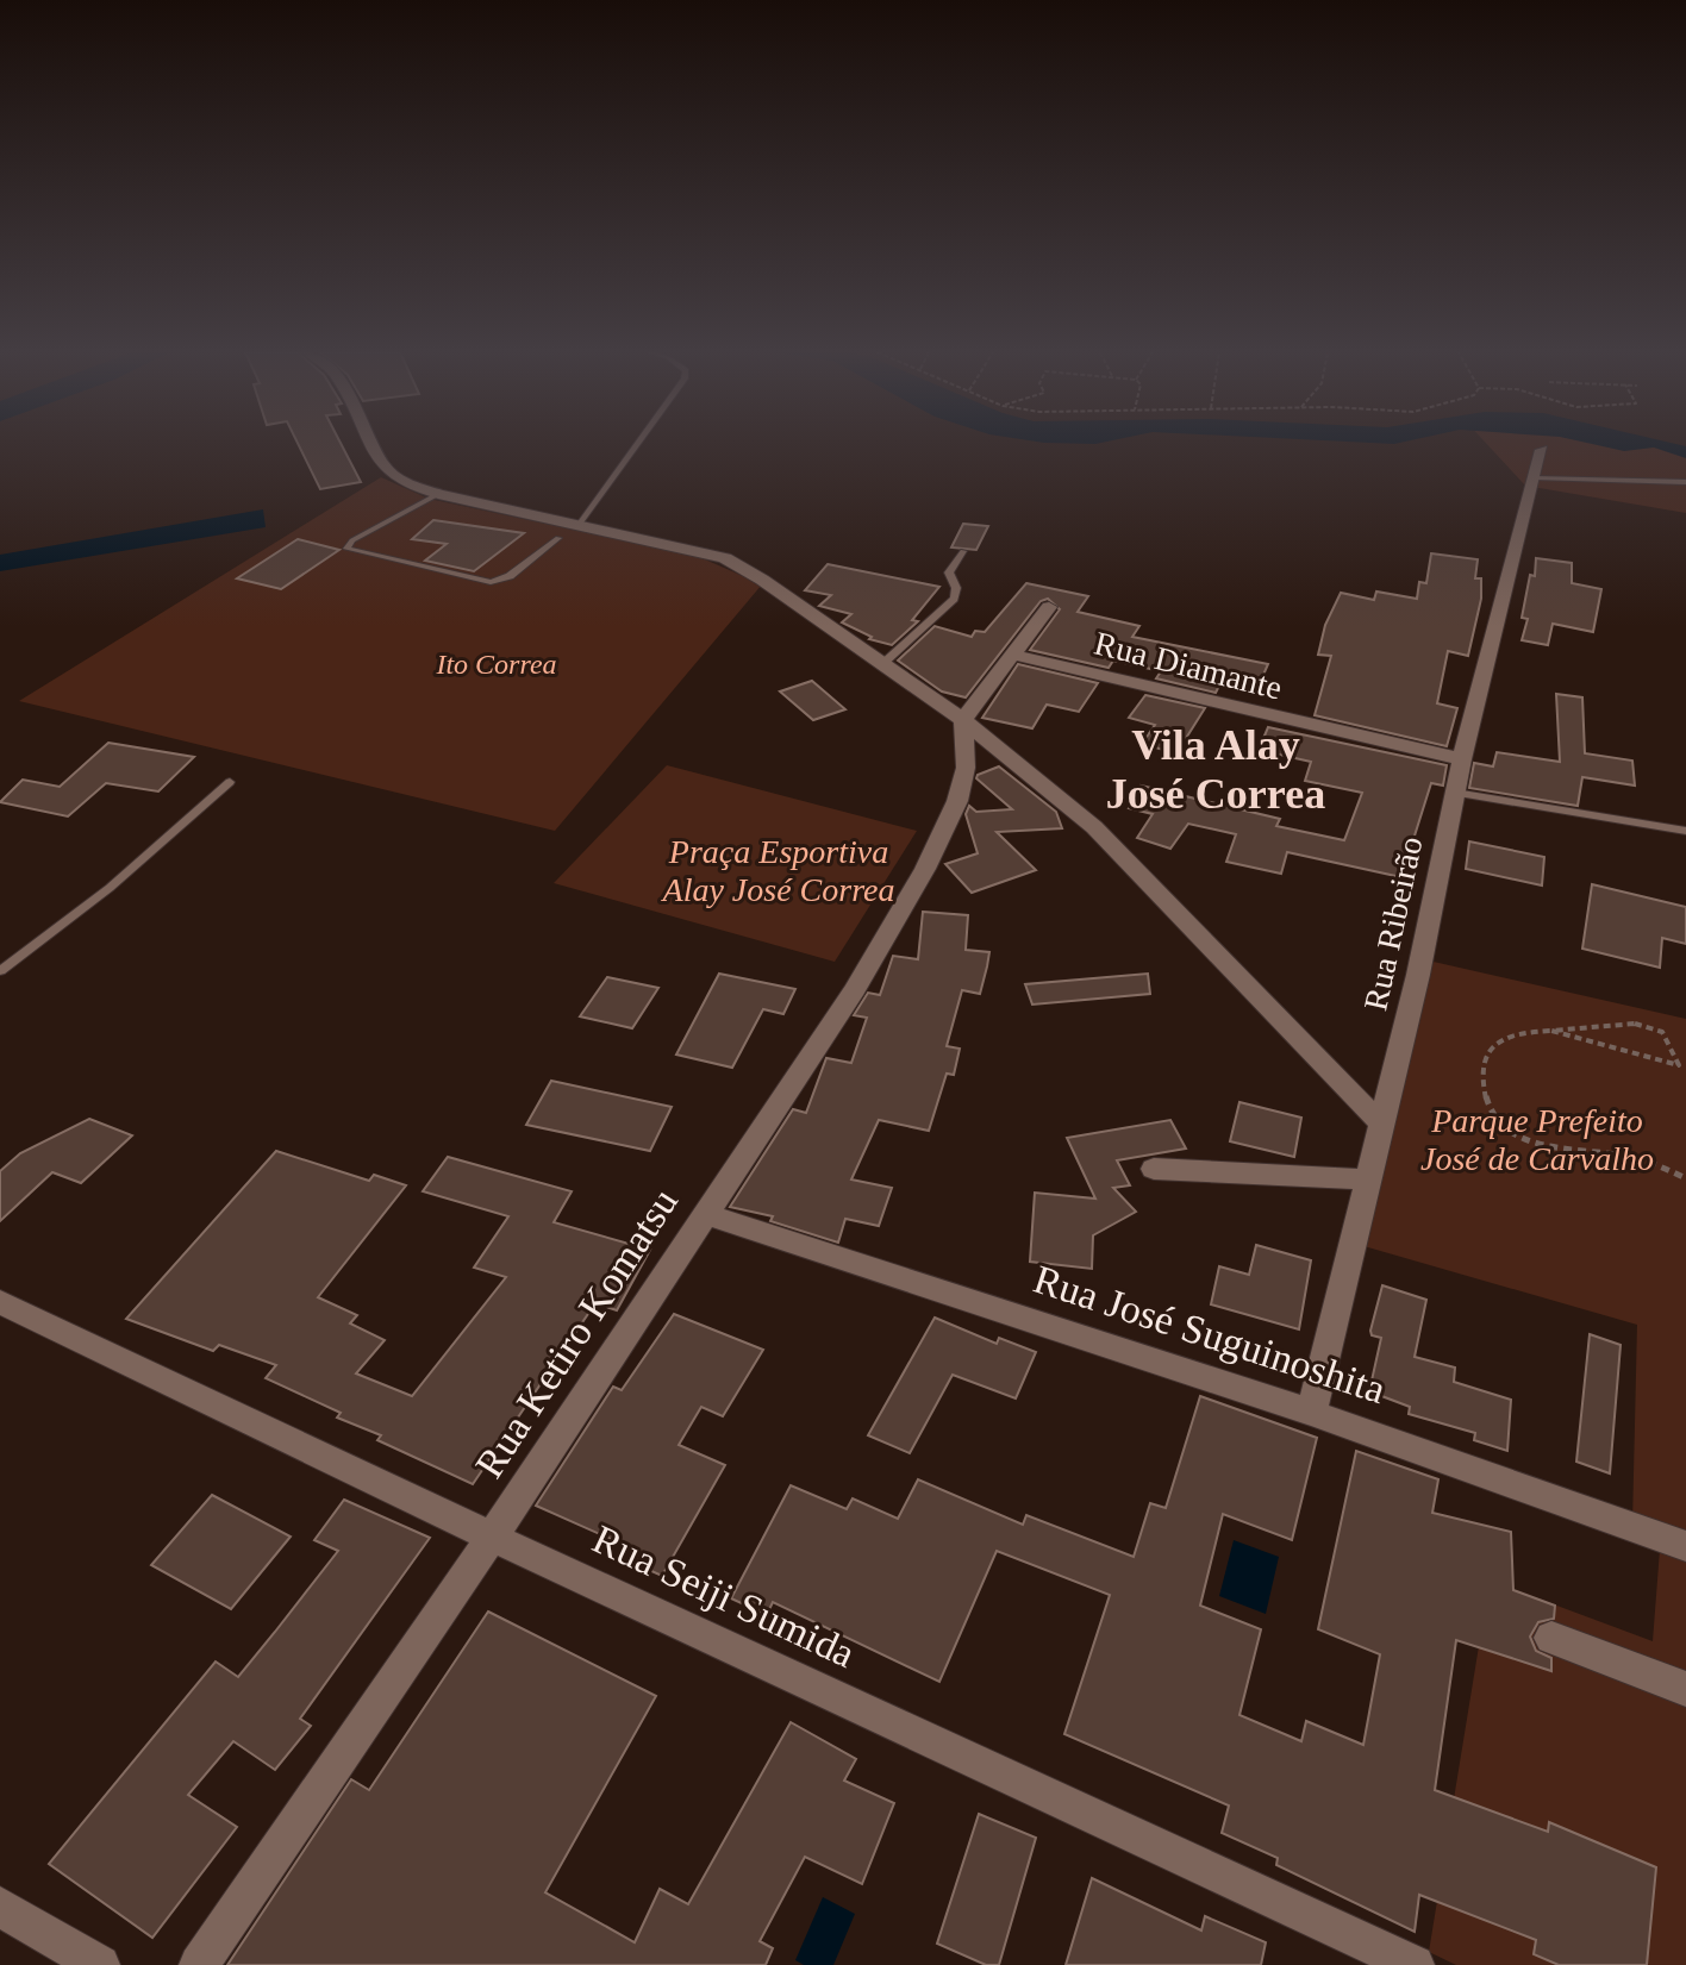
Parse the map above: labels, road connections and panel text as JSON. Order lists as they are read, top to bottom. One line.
{"streets":{"street":["Rua Diamante","Rua Ribeirão","Rua Ketiro Komatsu","Rua José Suguinoshita","Rua Seiji Sumida"]},"crossings":[["Rua Diamante","Rua Ribeirão"],["Rua Ribeirão","Rua José Suguinoshita"],["Rua Ketiro Komatsu","Rua José Suguinoshita"],["Rua Ketiro Komatsu","Rua Seiji Sumida"]],"districts":["Vila Alay José Correa"],"parks":["Ito Correa","Praça Esportiva Alay José Correa","Parque Prefeito José de Carvalho"]}
